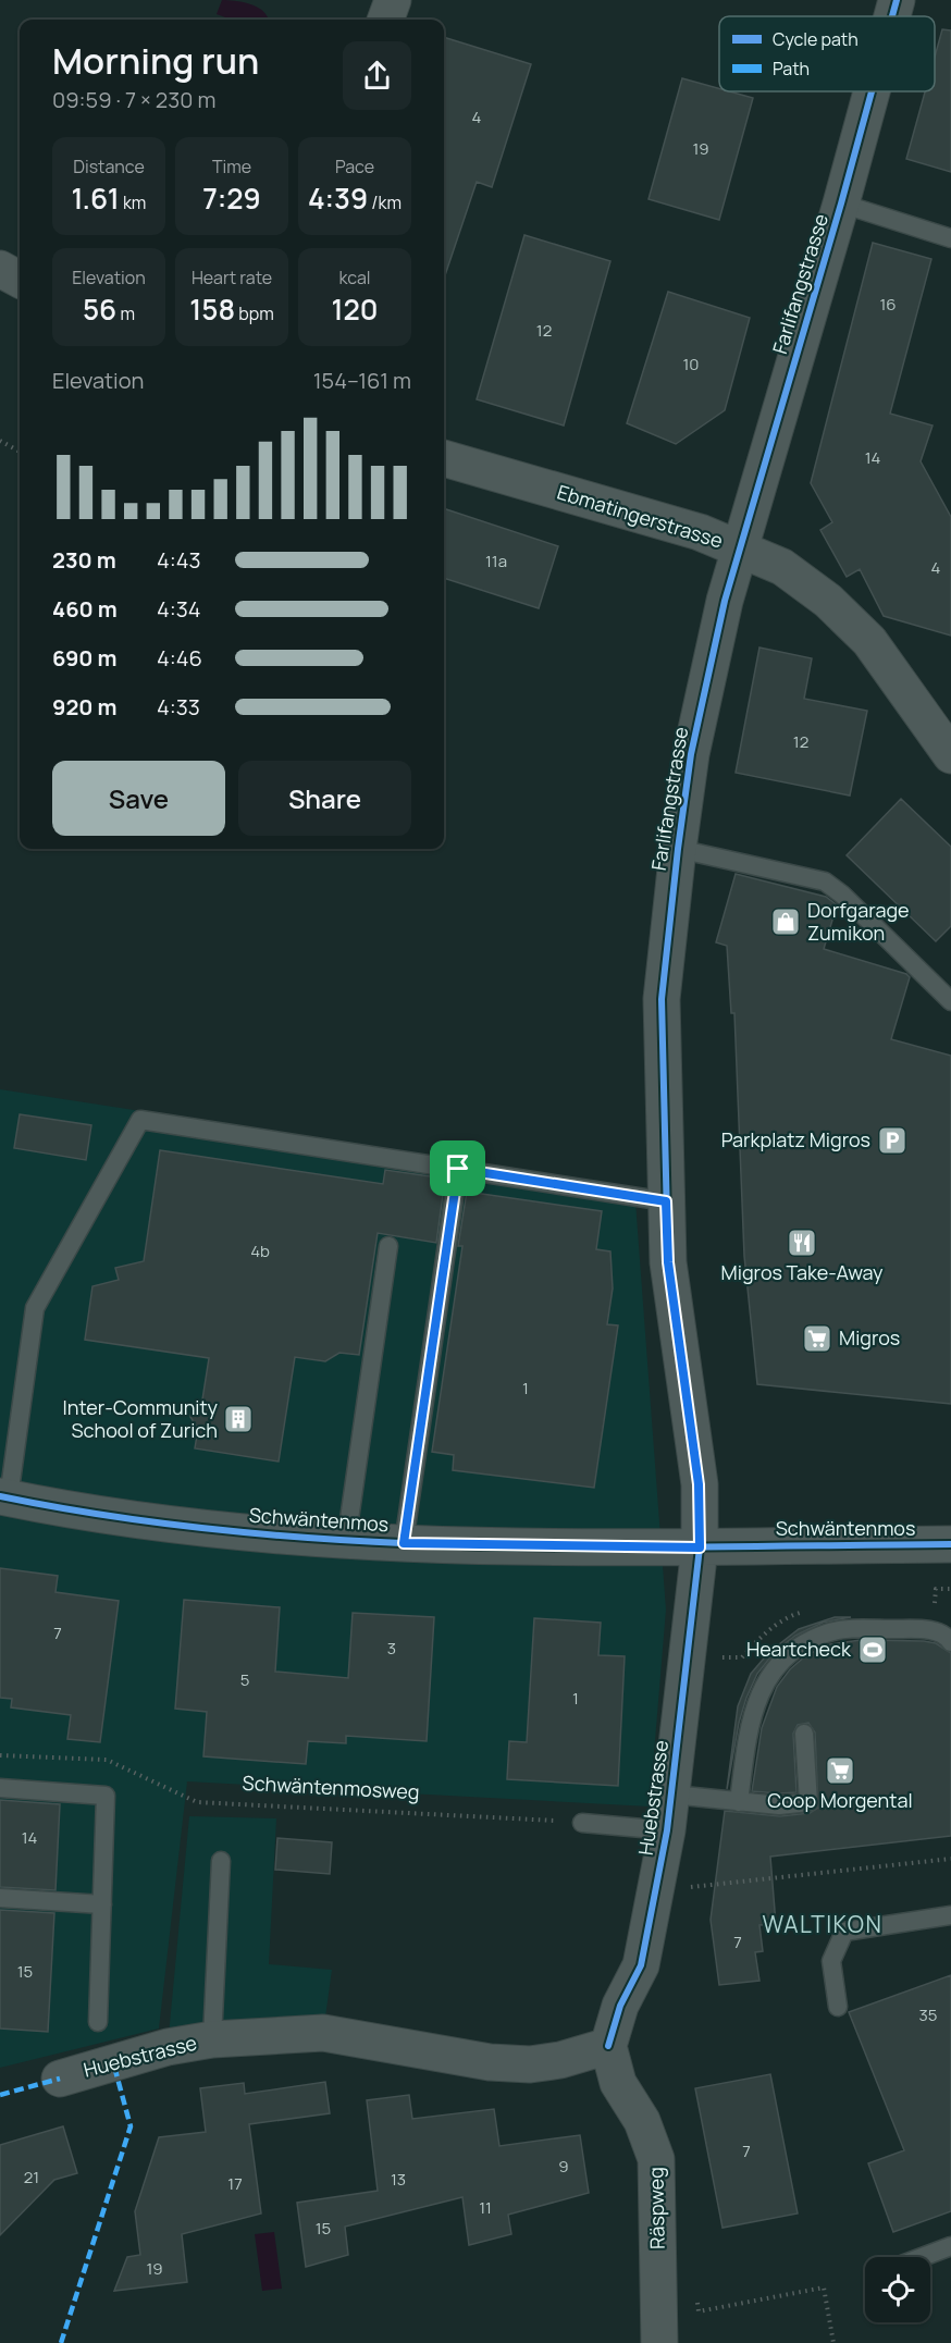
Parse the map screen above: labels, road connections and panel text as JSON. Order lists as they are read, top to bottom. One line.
{"streets":{"street":["Farlifangstrasse","Ebmatingerstrasse","Schwäntenmos","Huebstrasse","Räspweg"],"path":["Schwäntenmosweg"]},"crossings":[["Farlifangstrasse","Ebmatingerstrasse"],["Farlifangstrasse","Schwäntenmos"],["Farlifangstrasse","Huebstrasse"],["Schwäntenmos","Huebstrasse"],["Huebstrasse","Räspweg"]],"districts":["WALTIKON"],"places":{"shop":["Dorfgarage Zumikon"],"parking":["Parkplatz Migros"],"restaurant":["Migros Take-Away"],"supermarket":["Migros","Coop Morgental"],"building":["Inter-Community School of Zurich"],"sports":["Heartcheck"]},"house_numbers":["4","19","16","12","10","14","11a","4","12","4b","1","7","3","5","1","14","7","15","35","7","9","21","13","17","11","15","19"],"legend":["Cycle path","Path"],"page":{"heading":["Morning run","09:59 · 7 × 230 m"],"stats":[["Distance","1.61 km"],["Time","7:29"],["Pace","4:39 /km"],["Elevation","56 m"],["Heart rate","158 bpm"],["kcal","120"]],"chart":["Elevation","154–161 m"],"list":[{"name":"230 m","note":"4:43"},{"name":"460 m","note":"4:34"},{"name":"690 m","note":"4:46"},{"name":"920 m","note":"4:33"}],"buttons":["Save","Share"]}}
